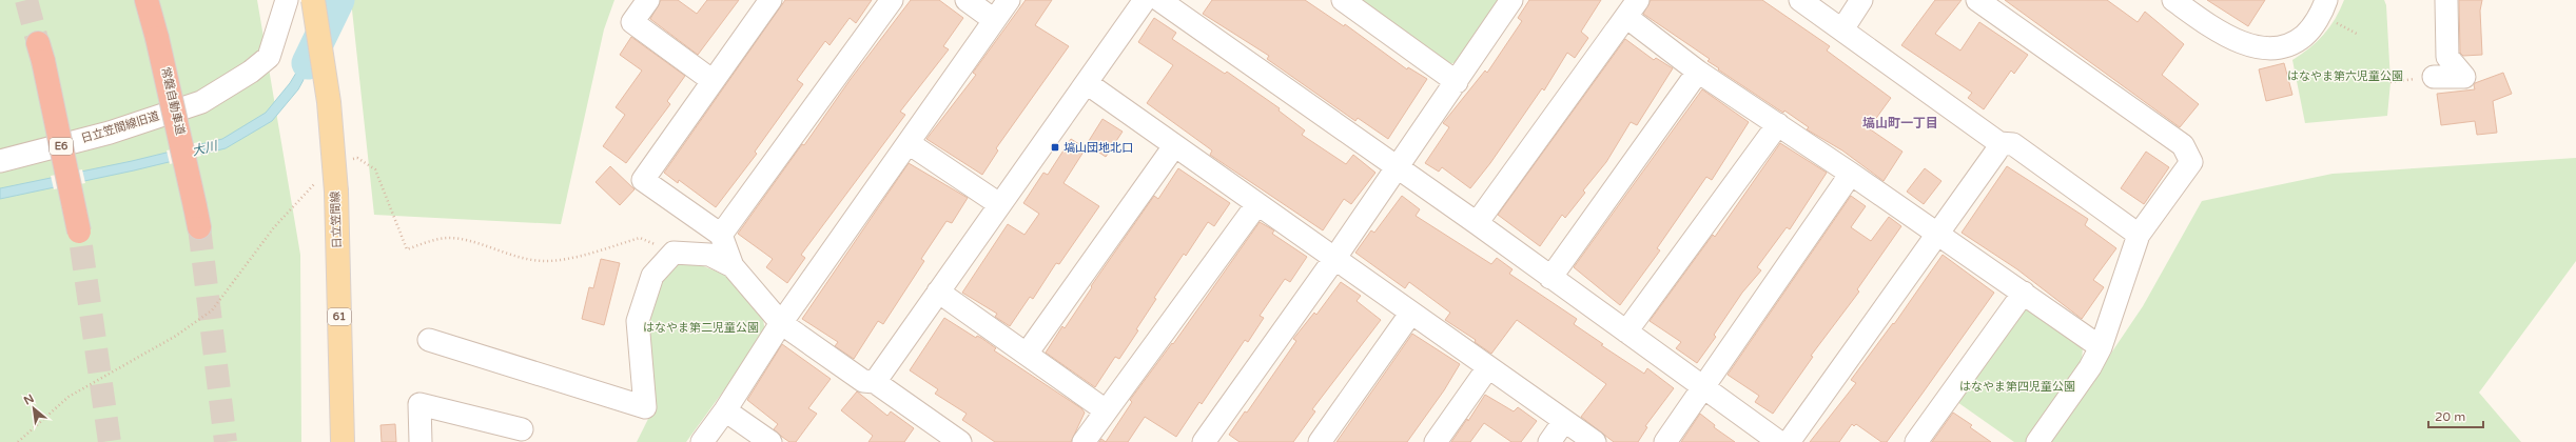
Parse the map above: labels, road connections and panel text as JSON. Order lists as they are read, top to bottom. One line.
{"streets":{"highway":["常磐自動車道","E6"],"main road":["日立笠間線","61"],"street":["日立笠間線旧道"]},"districts":["塙山町一丁目"],"water":["大川"],"parks":["はなやま第六児童公園","はなやま第二児童公園","はなやま第四児童公園"],"places":{"transit":["塙山団地北口"]},"scale_bar":"20 m","north":"top left"}
